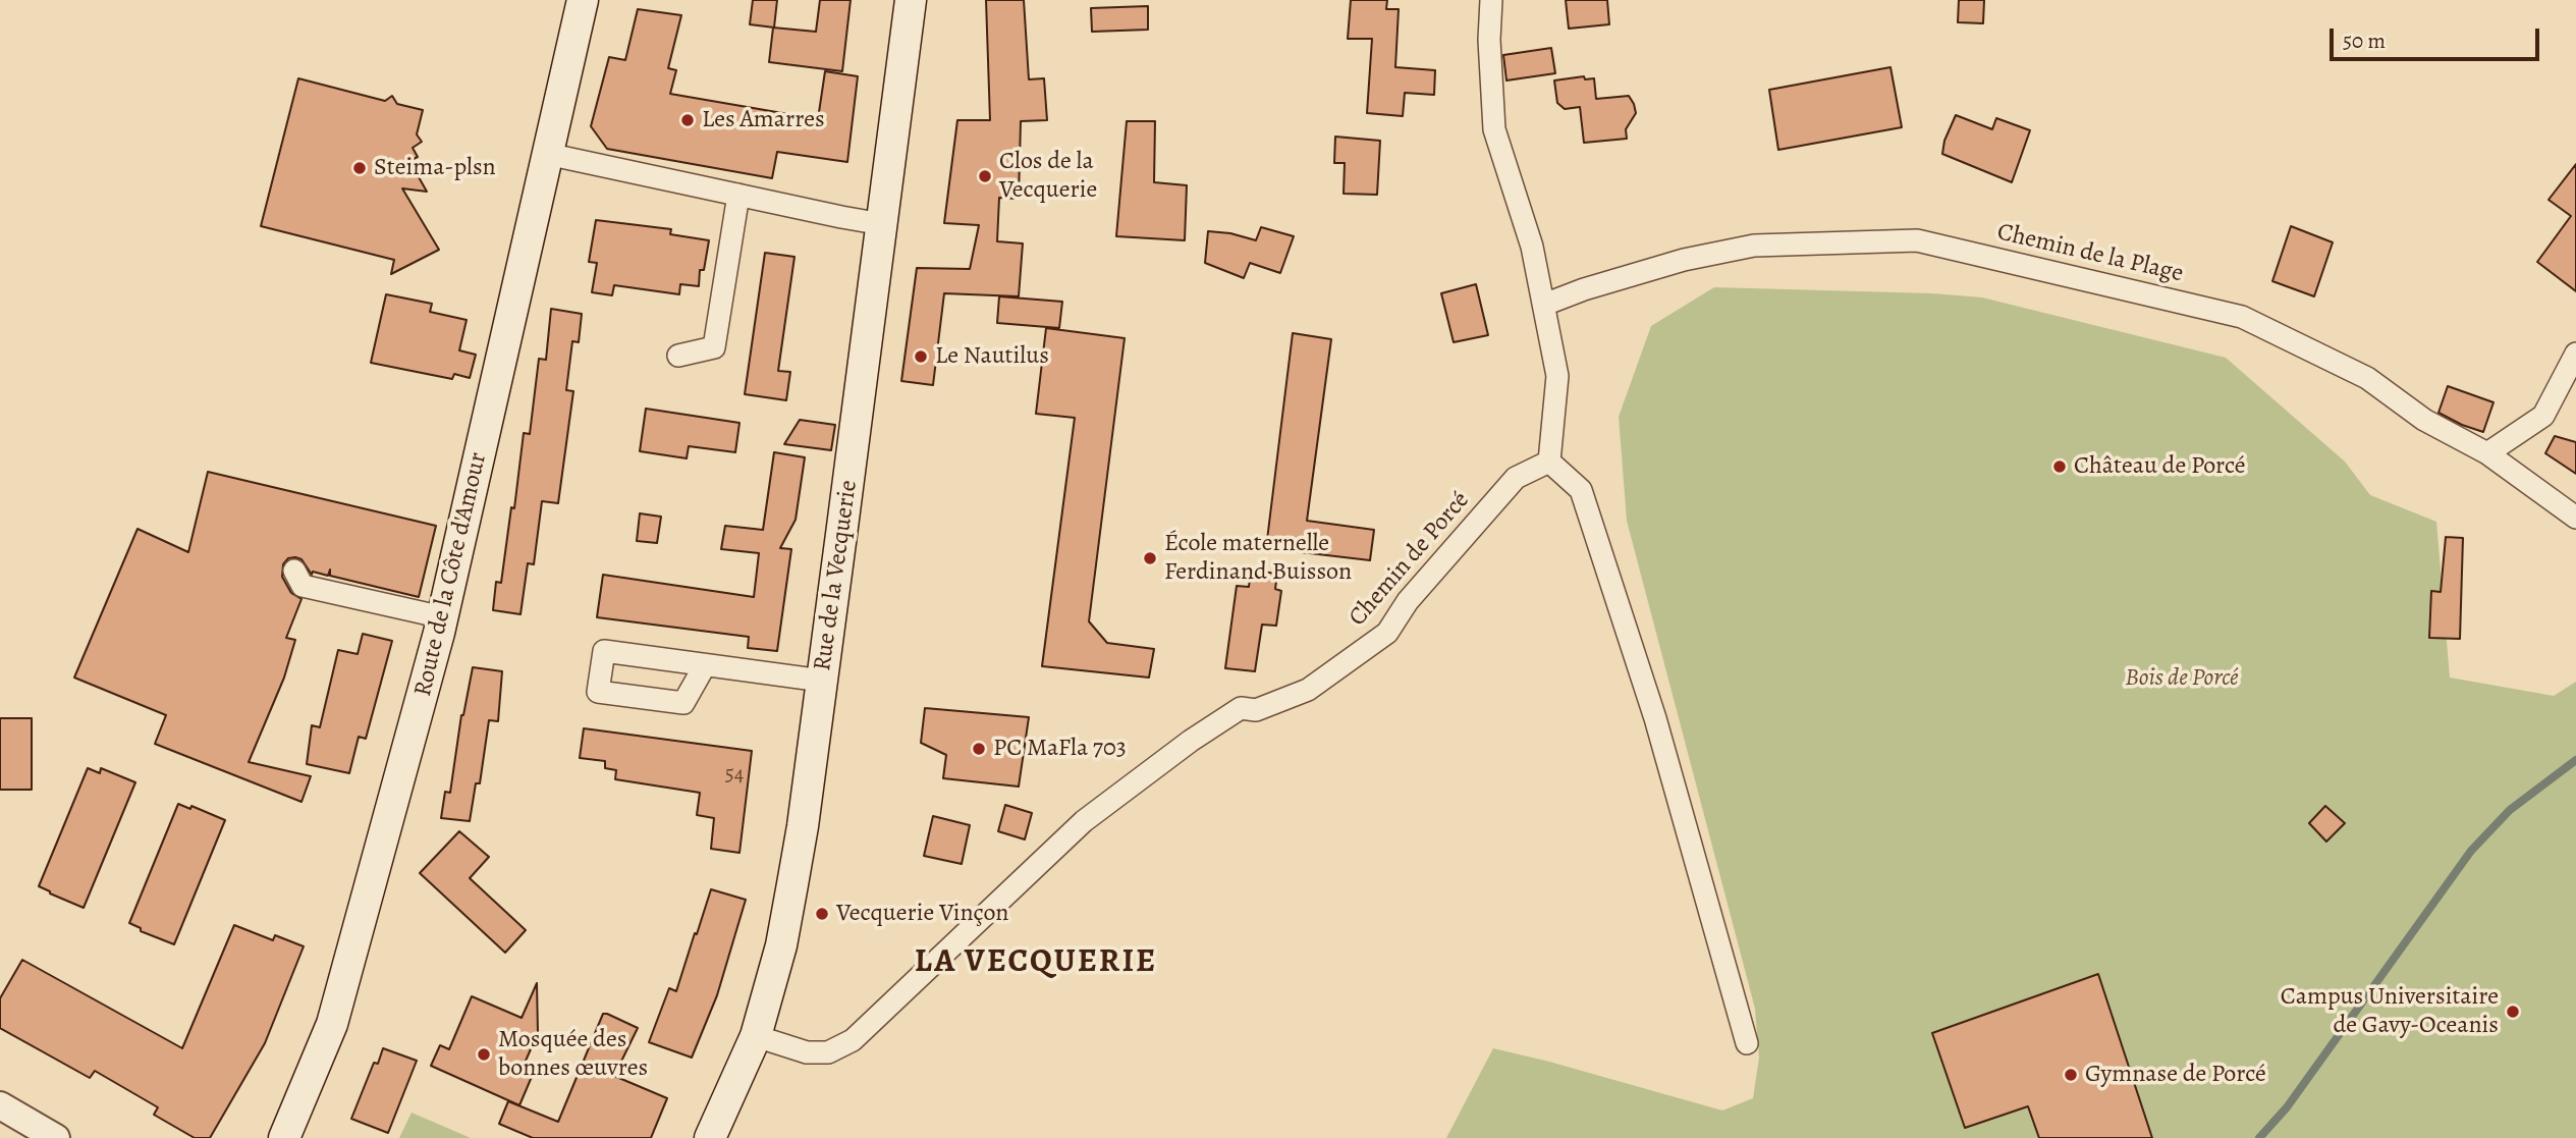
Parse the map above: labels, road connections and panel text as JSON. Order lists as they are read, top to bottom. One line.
{"streets":{"main road":["Route de la Côte d'Amour","Rue de la Vecquerie"],"street":["Chemin de la Plage","Chemin de Porcé"]},"crossings":[["Chemin de Porcé","Rue de la Vecquerie"]],"districts":["LA VECQUERIE"],"parks":["Bois de Porcé"],"places":["Les Amarres","Steima-plsn","Clos de la Vecquerie","Le Nautilus","Château de Porcé","École maternelle Ferdinand Buisson","PC MaFla 703","Vecquerie Vinçon","Campus Universitaire de Gavy-Oceanis","Mosquée des bonnes œuvres","Gymnase de Porcé"],"house_numbers":["54"],"scale_bar":"50 m"}
